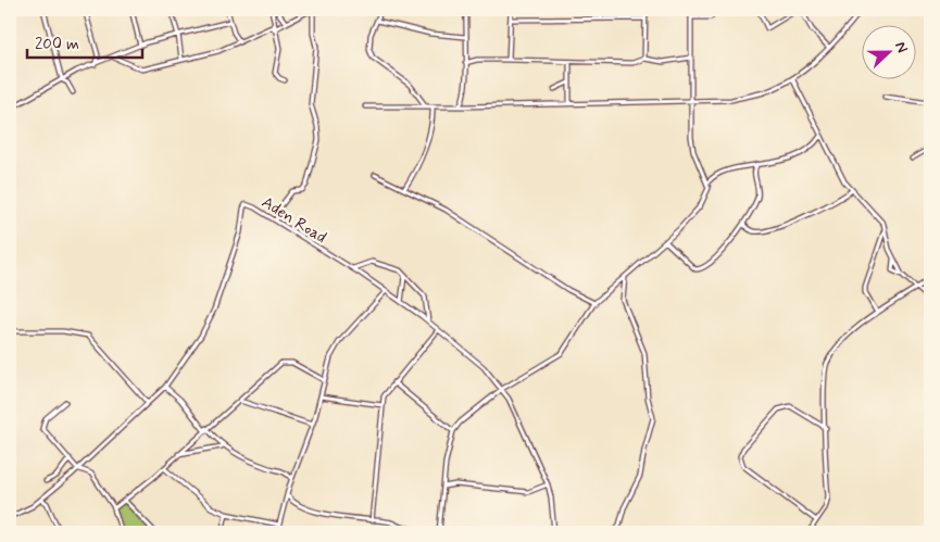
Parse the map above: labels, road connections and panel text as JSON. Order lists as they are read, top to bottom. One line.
{"streets":{"street":["Aden Road"]},"scale_bar":"200 m","north":"right"}
